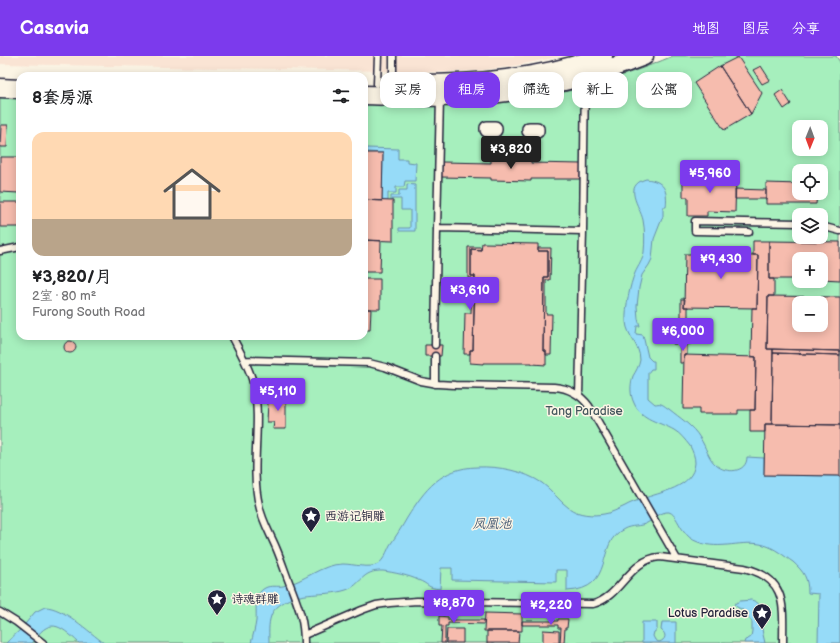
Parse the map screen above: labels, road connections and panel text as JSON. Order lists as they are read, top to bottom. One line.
{"water":["凤凰池"],"parks":["Tang Paradise"],"places":{"place":["西游记铜雕","诗魂群雕","Lotus Paradise"]},"north":"bottom","page":{"header":"Casavia","nav":["地图","图层","分享"],"chip":["买房","租房","筛选","新上","公寓"],"heading":"8套房源","map_buttons":["+","−"],"list":[{"name":"¥3,820/月","note":"2室 · 80 m² · Furong South Road"}],"price":["¥3,820","¥5,960","¥9,430","¥3,610","¥6,000","¥5,110","¥8,870","¥2,220"]}}
